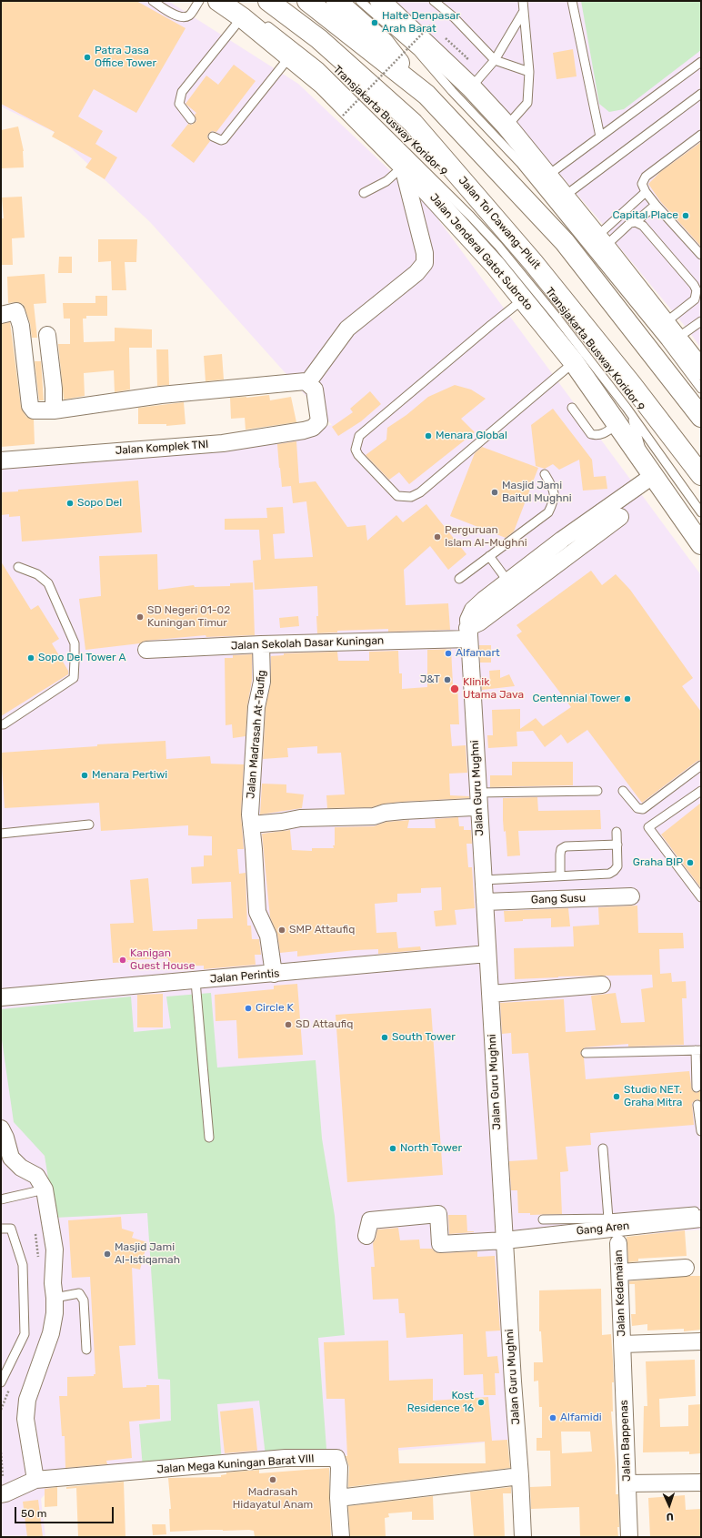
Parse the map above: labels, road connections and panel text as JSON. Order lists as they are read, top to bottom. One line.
{"streets":{"highway":["Jalan Tol Cawang–Pluit","Jalan Jenderal Gatot Subroto"],"street":["Jalan Komplek TNI","Jalan Sekolah Dasar Kuningan","Jalan Madrasah At-Taufig","Jalan Guru Mughni","Gang Susu","Jalan Perintis","Gang Aren","Jalan Kedamaian","Jalan Bappenas","Jalan Mega Kuningan Barat VIII"],"lane":["Transjakarta Busway Koridor 9"]},"crossings":[["Transjakarta Busway Koridor 9","Jalan Jenderal Gatot Subroto"],["Jalan Jenderal Gatot Subroto","Jalan Guru Mughni"],["Jalan Sekolah Dasar Kuningan","Jalan Madrasah At-Taufig"],["Jalan Sekolah Dasar Kuningan","Jalan Guru Mughni"],["Jalan Madrasah At-Taufig","Jalan Perintis"],["Jalan Guru Mughni","Gang Susu"],["Jalan Guru Mughni","Jalan Perintis"],["Jalan Guru Mughni","Gang Aren"],["Jalan Kedamaian","Jalan Bappenas"]],"places":["Halte Denpasar Arah Barat","Patra Jasa Office Tower","Capital Place","Menara Global","Masjid Jami Baitul Mughni","Sopo Del","Perguruan Islam Al-Mughni","SD Negeri 01-02 Kuningan Timur","Alfamart","Sopo Del Tower A","J&T","Klinik Utama Java","Centennial Tower","Menara Pertiwi","Graha BIP","SMP Attaufiq","Kanigan Guest House","Circle K","SD Attaufiq","South Tower","Studio NET. Graha Mitra","North Tower","Masjid Jami Al-Istiqamah","Kost Residence 16","Alfamidi","Madrasah Hidayatul Anam"],"scale_bar":"50 m","north":"bottom"}
